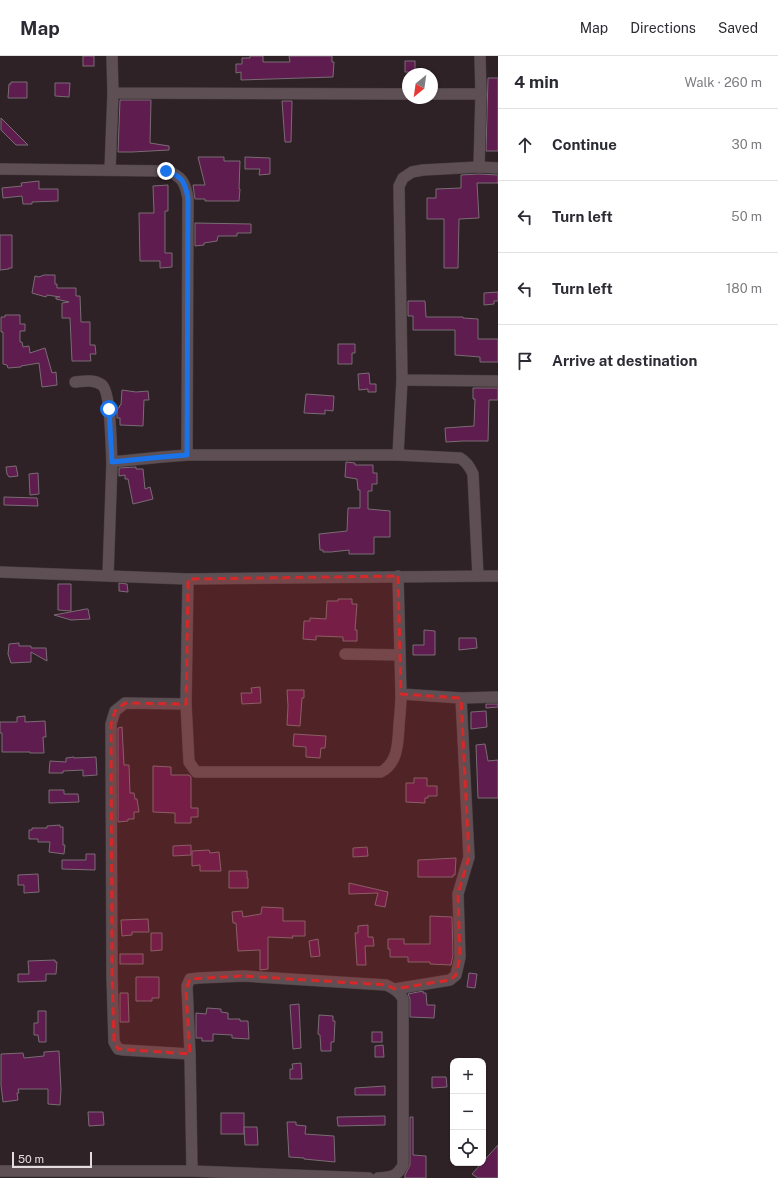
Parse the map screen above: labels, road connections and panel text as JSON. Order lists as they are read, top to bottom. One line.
{"scale_bar":"50 m","north":"bottom left","page":{"header":"Map","nav":["Map","Directions","Saved"],"heading":["4 min","Walk · 260 m"],"list":[["Continue","30 m"],["Turn left","50 m"],["Turn left","180 m"],"Arrive at destination"],"map_buttons":["+","−"],"scale":"50 m"}}
